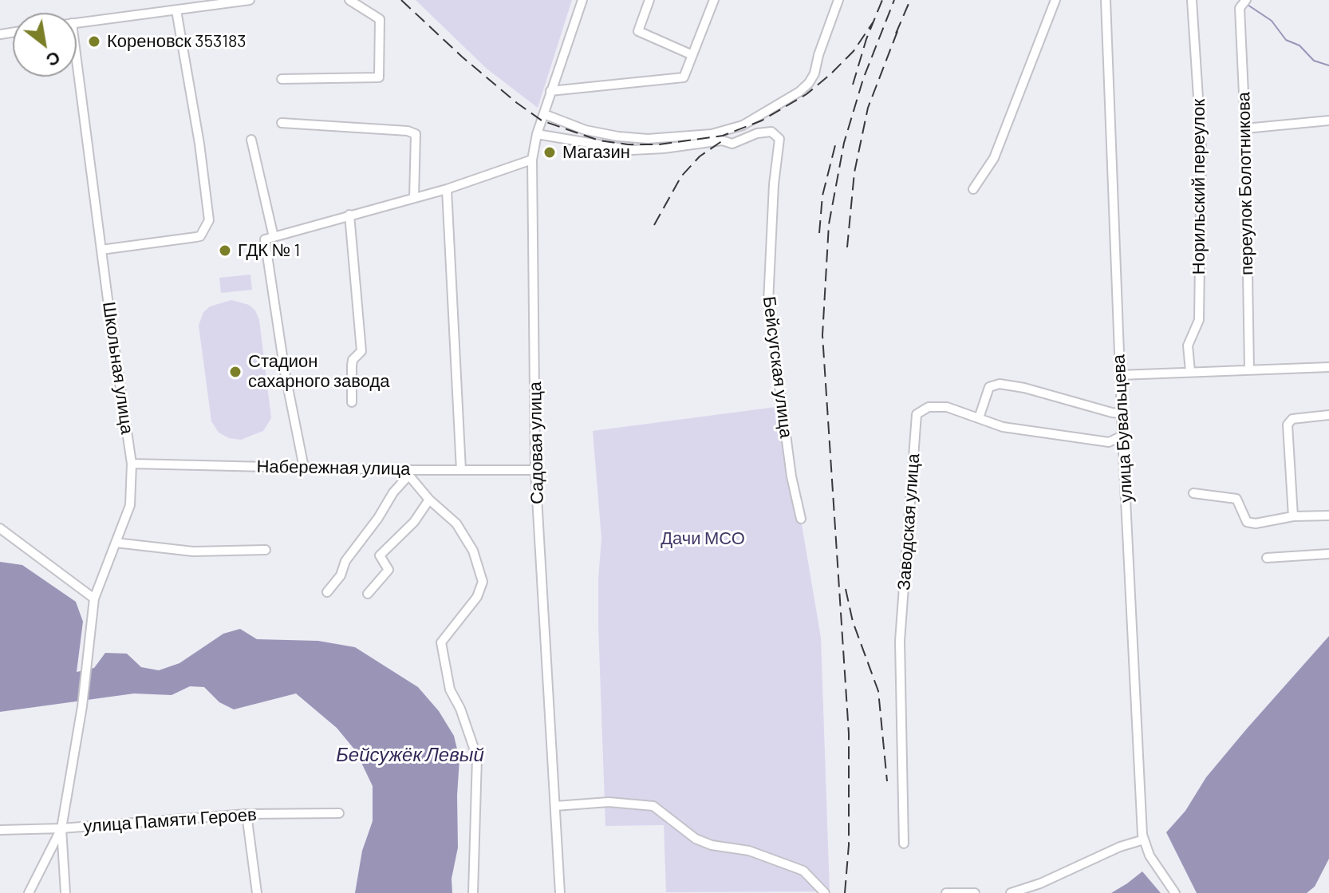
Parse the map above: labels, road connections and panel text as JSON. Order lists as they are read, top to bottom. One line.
{"streets":{"street":["переулок Болотникова","Норильский переулок","Бейсугская улица","Школьная улица","улица Бувальцева","Садовая улица","Набережная улица","Заводская улица","улица Памяти Героев"]},"crossings":[["Бейсугская улица","Садовая улица"],["Школьная улица","Набережная улица"],["Школьная улица","улица Памяти Героев"],["улица Бувальцева","Заводская улица"],["Садовая улица","Набережная улица"]],"water":["Бейсужёк Левый"],"parks":["Дачи МСО"],"places":["Кореновск 353183","Магазин","ГДК № 1","Стадион сахарного завода"],"north":"bottom right"}
